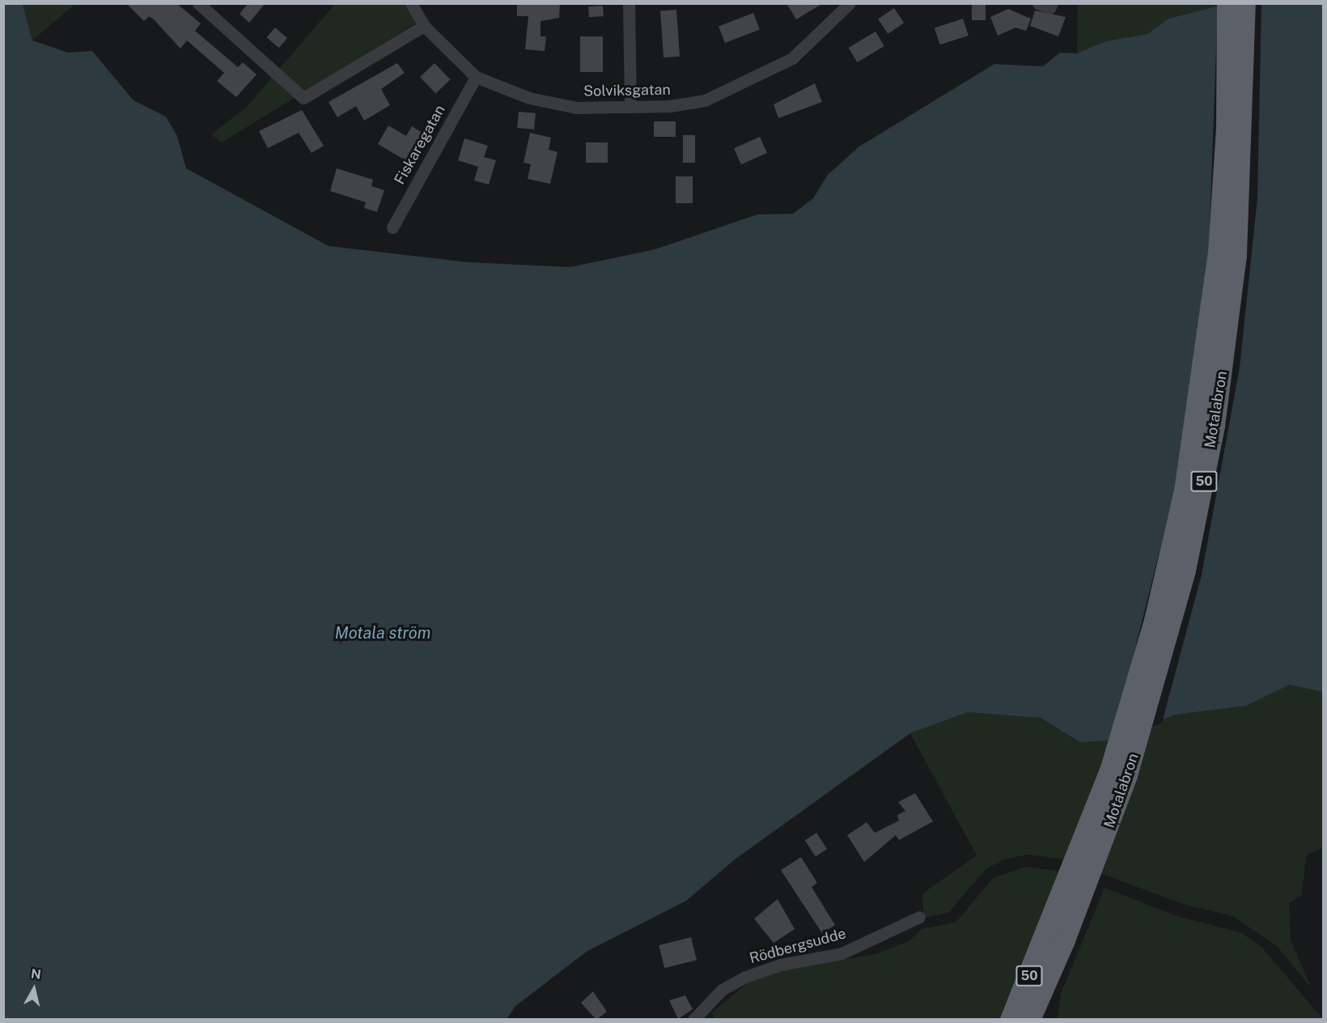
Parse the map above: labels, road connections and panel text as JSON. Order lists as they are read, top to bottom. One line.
{"streets":{"highway":["Motalabron","50"],"street":["Solviksgatan","Fiskaregatan","Rödbergsudde"]},"crossings":[["Solviksgatan","Fiskaregatan"],["Motalabron","50"]],"water":["Motala ström"],"north":"top"}
